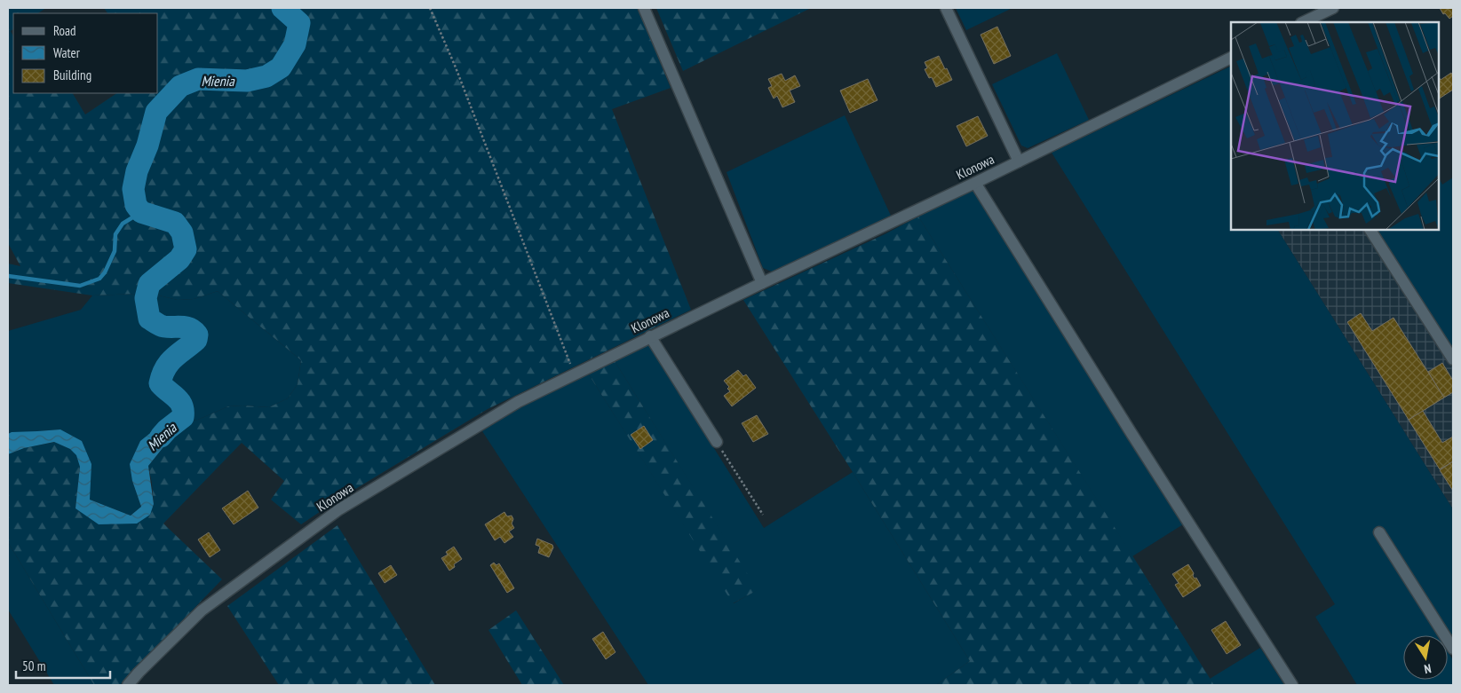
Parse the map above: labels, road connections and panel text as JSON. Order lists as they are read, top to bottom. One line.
{"streets":{"street":["Klonowa"]},"water":["Mienia"],"legend":["Road","Water","Building"],"scale_bar":"50 m","north":"bottom"}
